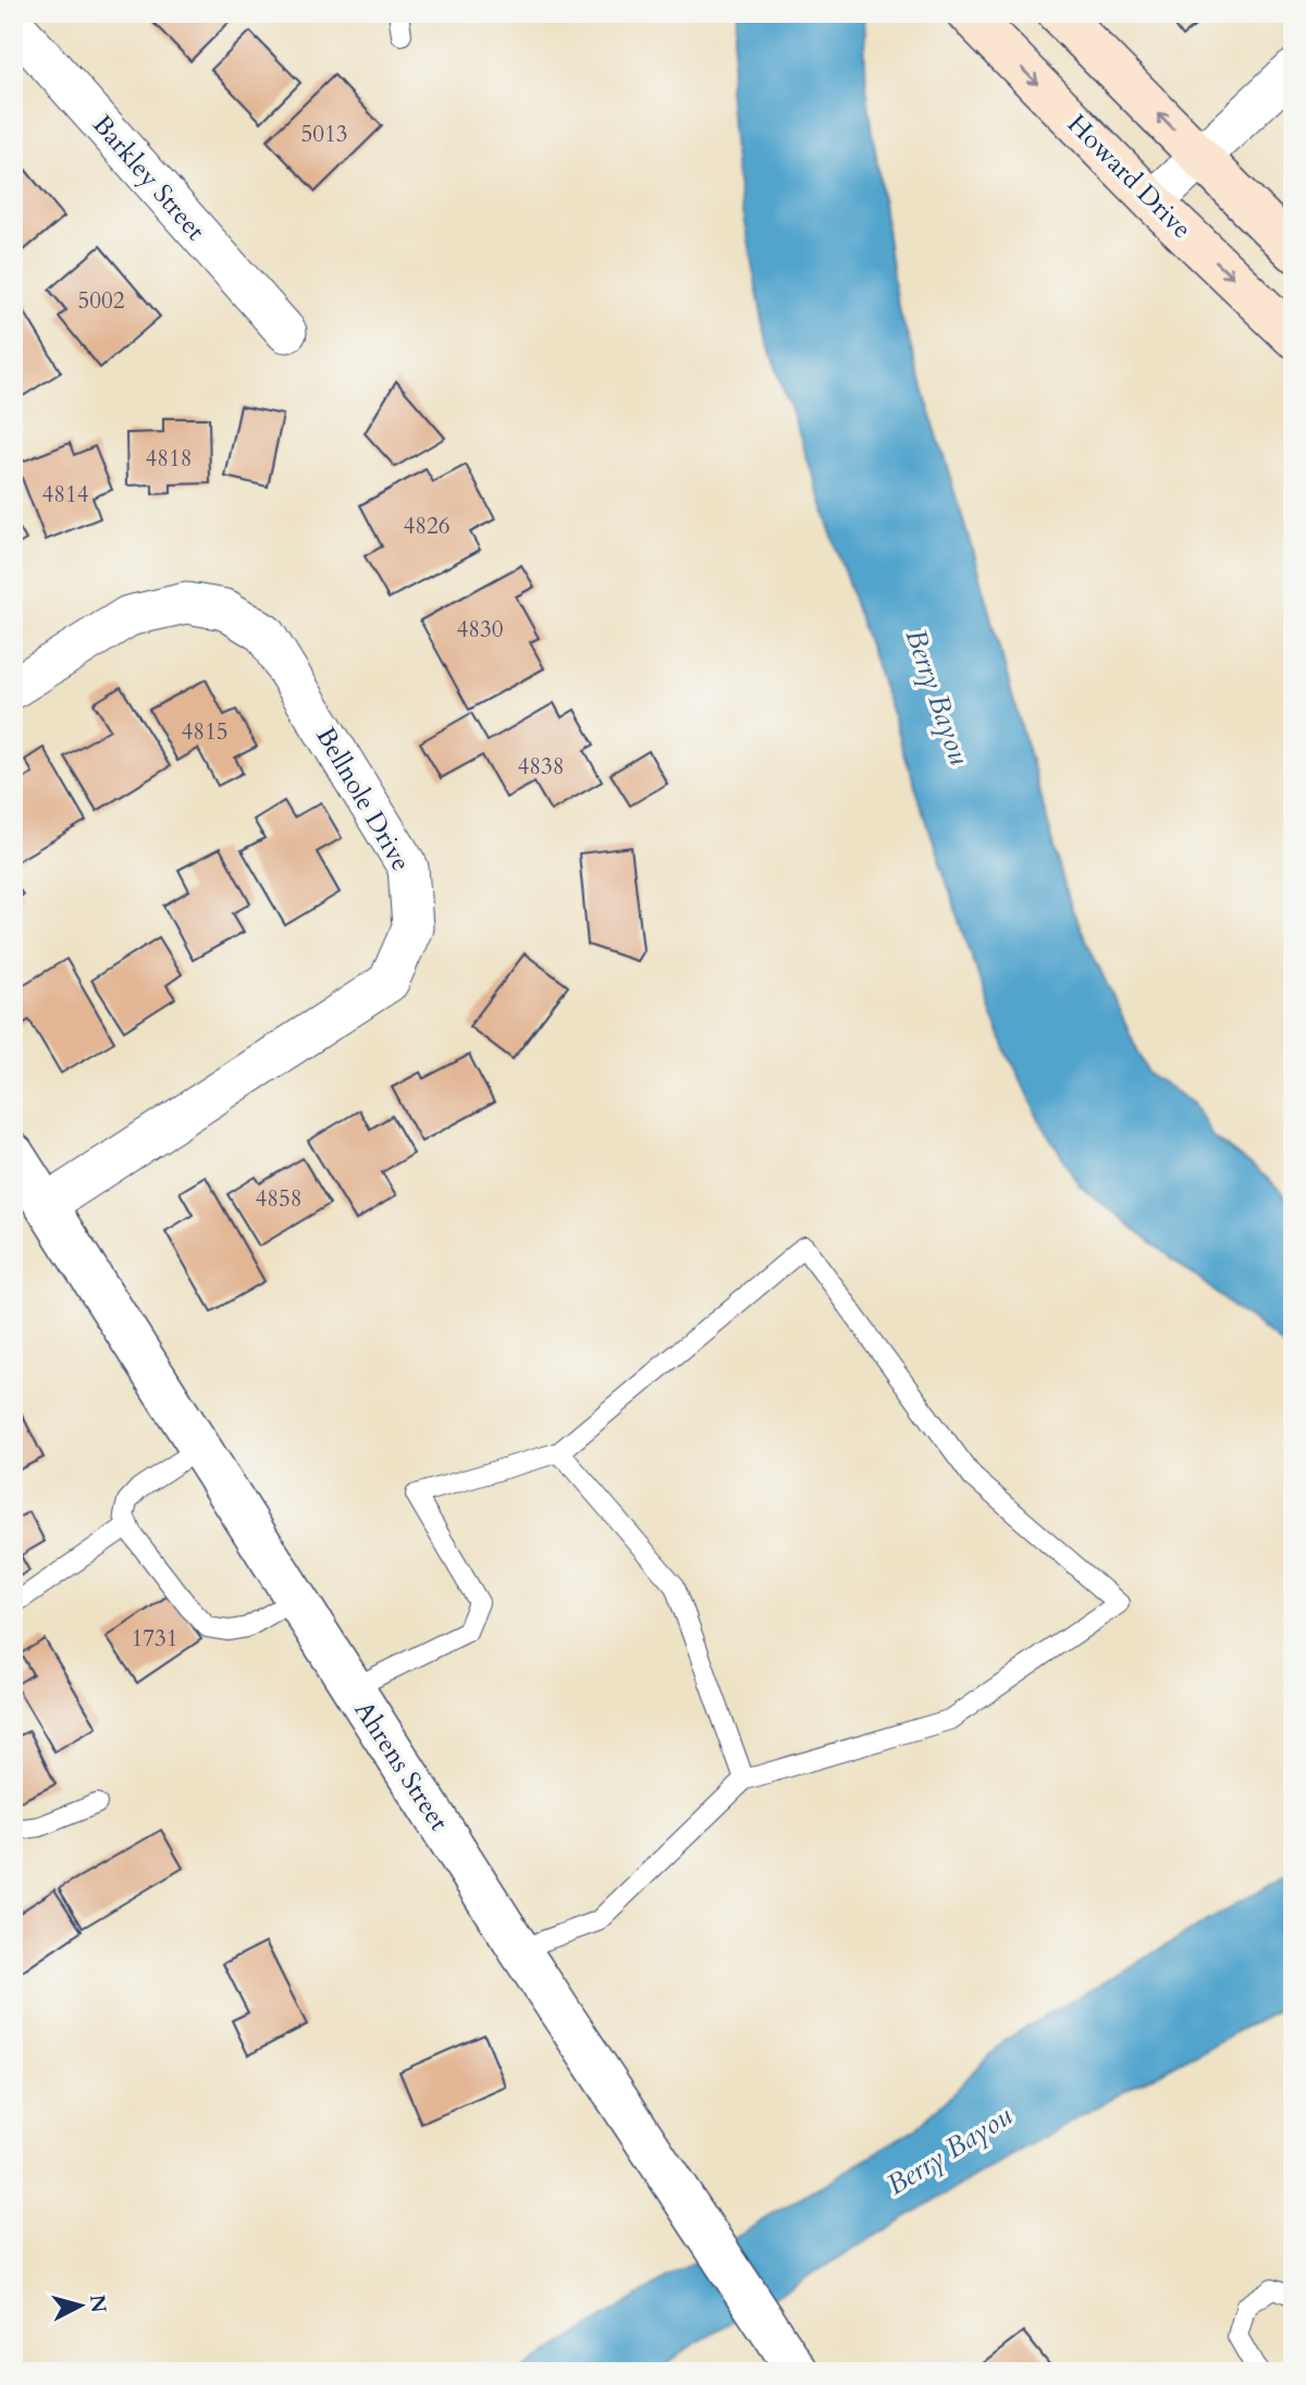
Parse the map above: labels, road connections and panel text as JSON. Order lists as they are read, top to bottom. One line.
{"streets":{"main road":["Howard Drive"],"street":["Barkley Street","Bellnole Drive","Ahrens Street"]},"crossings":[["Bellnole Drive","Ahrens Street"]],"water":["Berry Bayou"],"house_numbers":["5013","5002","4818","4814","4826","4830","4815","4838","4858","1731"],"north":"right"}
